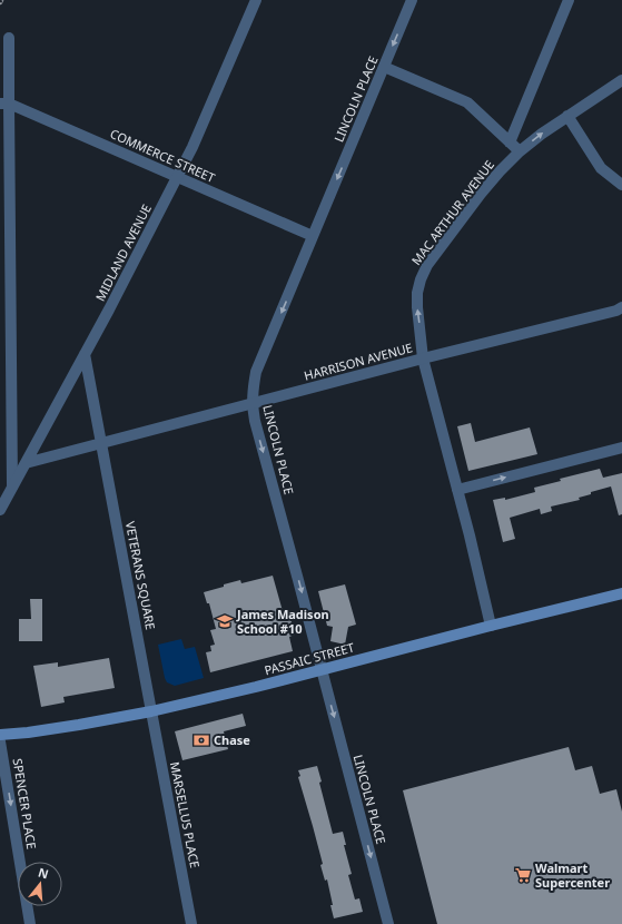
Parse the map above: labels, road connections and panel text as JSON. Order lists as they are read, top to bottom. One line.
{"streets":{"main road":["PASSAIC STREET"],"street":["LINCOLN PLACE","COMMERCE STREET","MAC ARTHUR AVENUE","MIDLAND AVENUE","HARRISON AVENUE","VETERANS SQUARE","SPENCER PLACE","MARSELLUS PLACE"]},"crossings":[["LINCOLN PLACE","COMMERCE STREET"],["LINCOLN PLACE","HARRISON AVENUE"],["LINCOLN PLACE","PASSAIC STREET"],["COMMERCE STREET","MIDLAND AVENUE"],["MAC ARTHUR AVENUE","HARRISON AVENUE"],["MAC ARTHUR AVENUE","PASSAIC STREET"],["MIDLAND AVENUE","VETERANS SQUARE"],["HARRISON AVENUE","VETERANS SQUARE"],["VETERANS SQUARE","PASSAIC STREET"],["VETERANS SQUARE","MARSELLUS PLACE"],["PASSAIC STREET","MARSELLUS PLACE"]],"one_way":["LINCOLN PLACE","MAC ARTHUR AVENUE","SPENCER PLACE"],"places":{"school or university":["James Madison School #10"],"bank":["Chase"],"supermarket":["Walmart Supercenter"]},"north":"top"}
